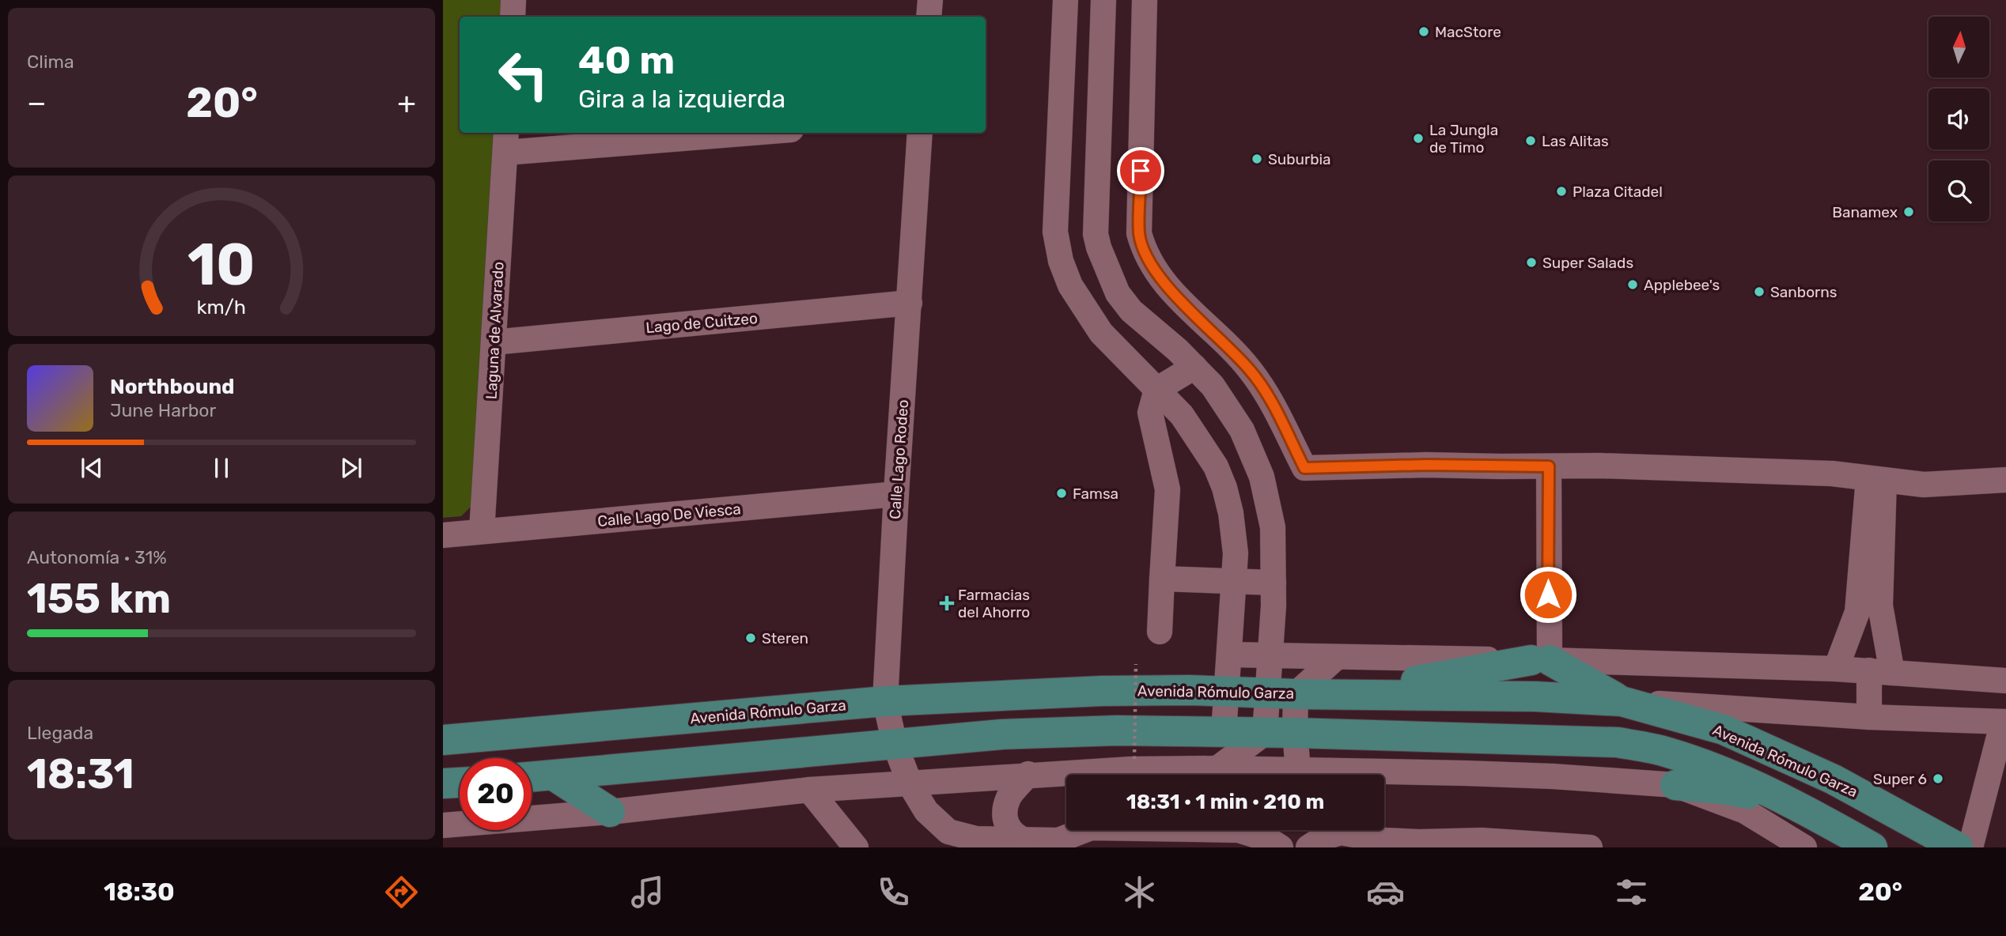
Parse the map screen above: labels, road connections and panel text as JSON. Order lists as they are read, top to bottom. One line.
{"streets":{"main road":["Avenida Rómulo Garza"],"street":["Lago de Cuitzeo","Laguna de Alvarado","Calle Lago Rodeo","Calle Lago De Viesca"]},"crossings":[["Lago de Cuitzeo","Laguna de Alvarado"],["Lago de Cuitzeo","Calle Lago Rodeo"],["Laguna de Alvarado","Calle Lago De Viesca"],["Calle Lago Rodeo","Calle Lago De Viesca"],["Calle Lago Rodeo","Avenida Rómulo Garza"]],"places":{"other":["MacStore","La Jungla de Timo","Las Alitas","Suburbia","Plaza Citadel","Banamex","Super Salads","Applebee's","Sanborns","Famsa","Steren","Super 6"],"health":["Farmacias del Ahorro"]},"north":"top","page":{"tile":["Clima",["Autonomía · 31%","155 km"],["Llegada","18:31"]],"turn":["40 m","Gira a la izquierda"],"heat":["−","20°","+"],"song":["Northbound","June Harbor"],"limit":"20","trip":"18:31 · 1 min · 210 m","tabs":["18:30","20°"],"gauge":["10","km/h"]}}
